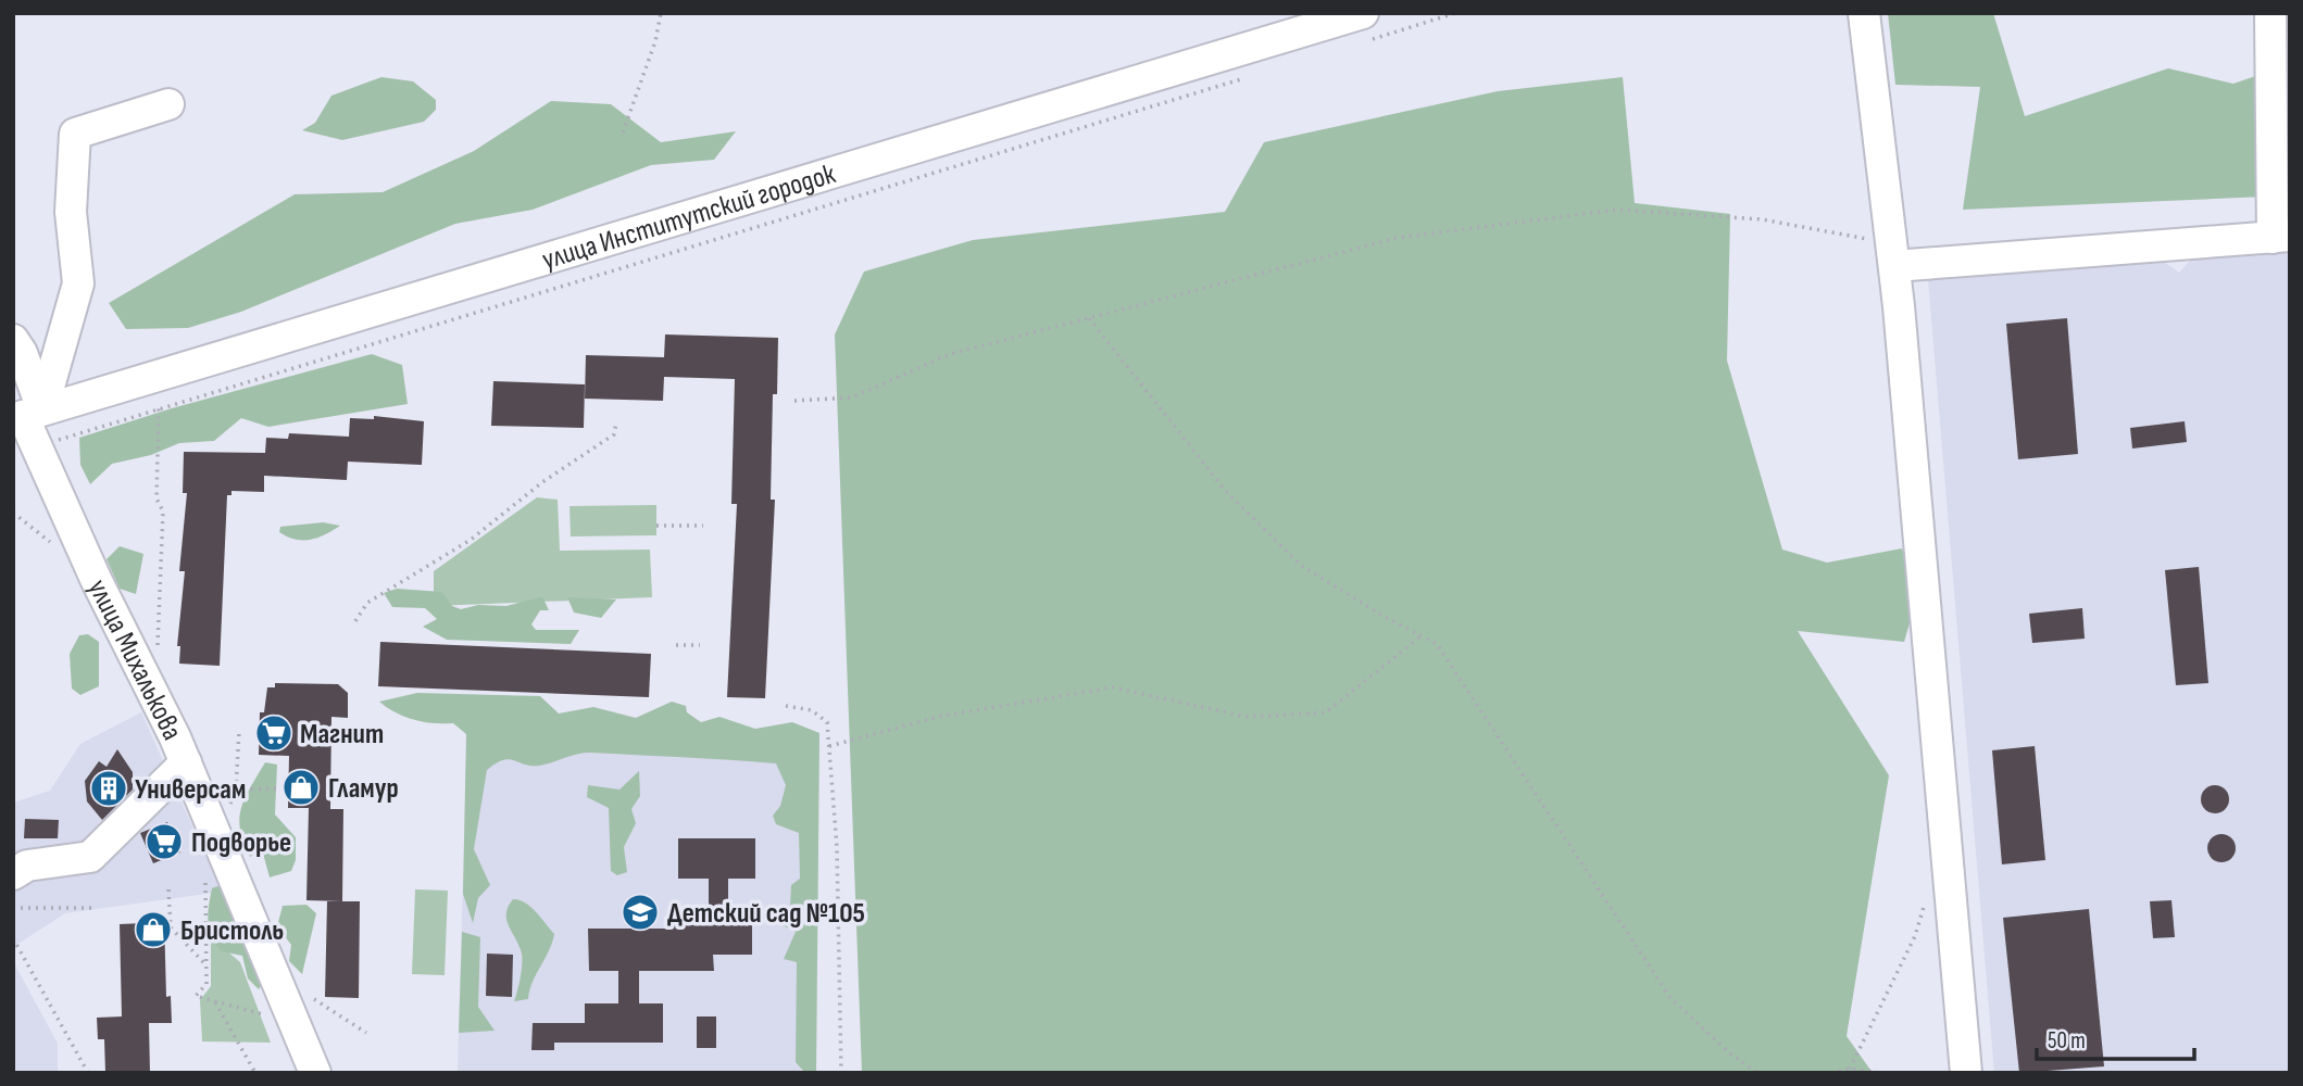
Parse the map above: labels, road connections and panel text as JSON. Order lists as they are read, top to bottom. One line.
{"streets":{"street":["улица Институтский городок","улица Михалькова"]},"crossings":[["улица Институтский городок","улица Михалькова"]],"places":{"supermarket":["Магнит","Подворье"],"shop":["Гламур","Бристоль"],"building":["Универсам"],"school or university":["Детский сад №105"]},"scale_bar":"50 m"}
